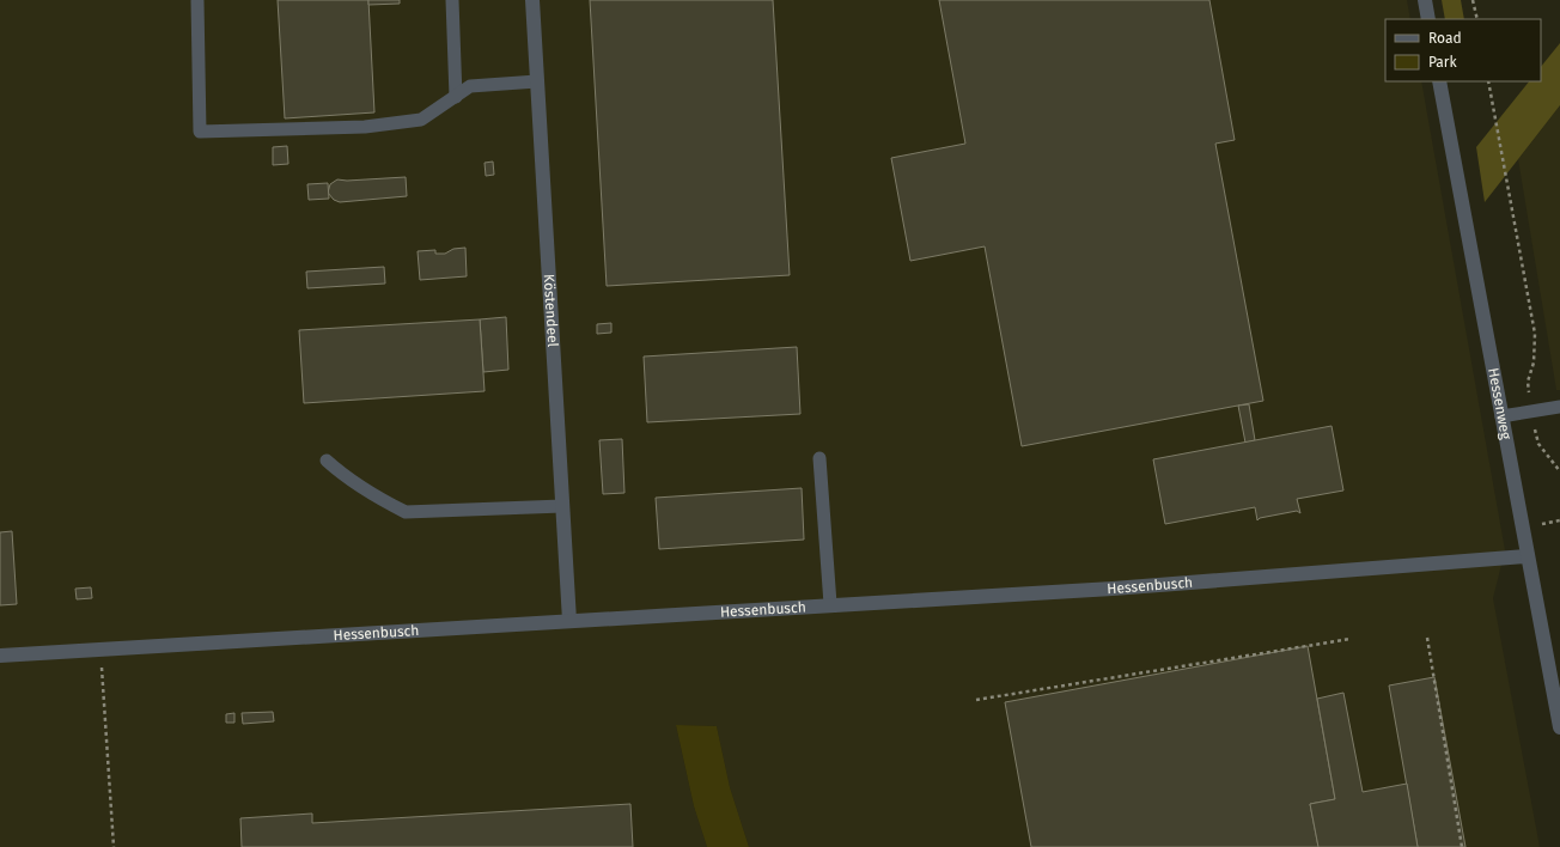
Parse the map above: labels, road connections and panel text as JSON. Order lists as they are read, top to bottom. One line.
{"streets":{"street":["Köstendeel","Hessenweg","Hessenbusch"]},"crossings":[["Köstendeel","Hessenbusch"],["Hessenweg","Hessenbusch"]],"legend":["Road","Park"]}
